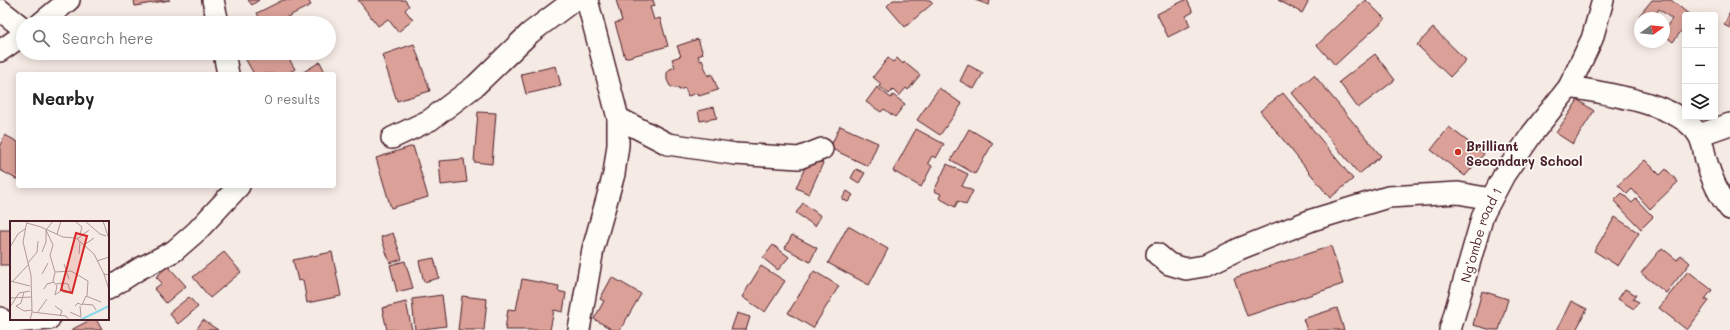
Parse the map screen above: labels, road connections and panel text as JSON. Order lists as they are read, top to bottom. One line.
{"streets":{"street":["Ng’ombe road 1"]},"places":["Brilliant Secondary School"],"north":"right","page":{"map_buttons":["+","−"],"search":"Search here","heading":["Nearby","0 results"]}}
